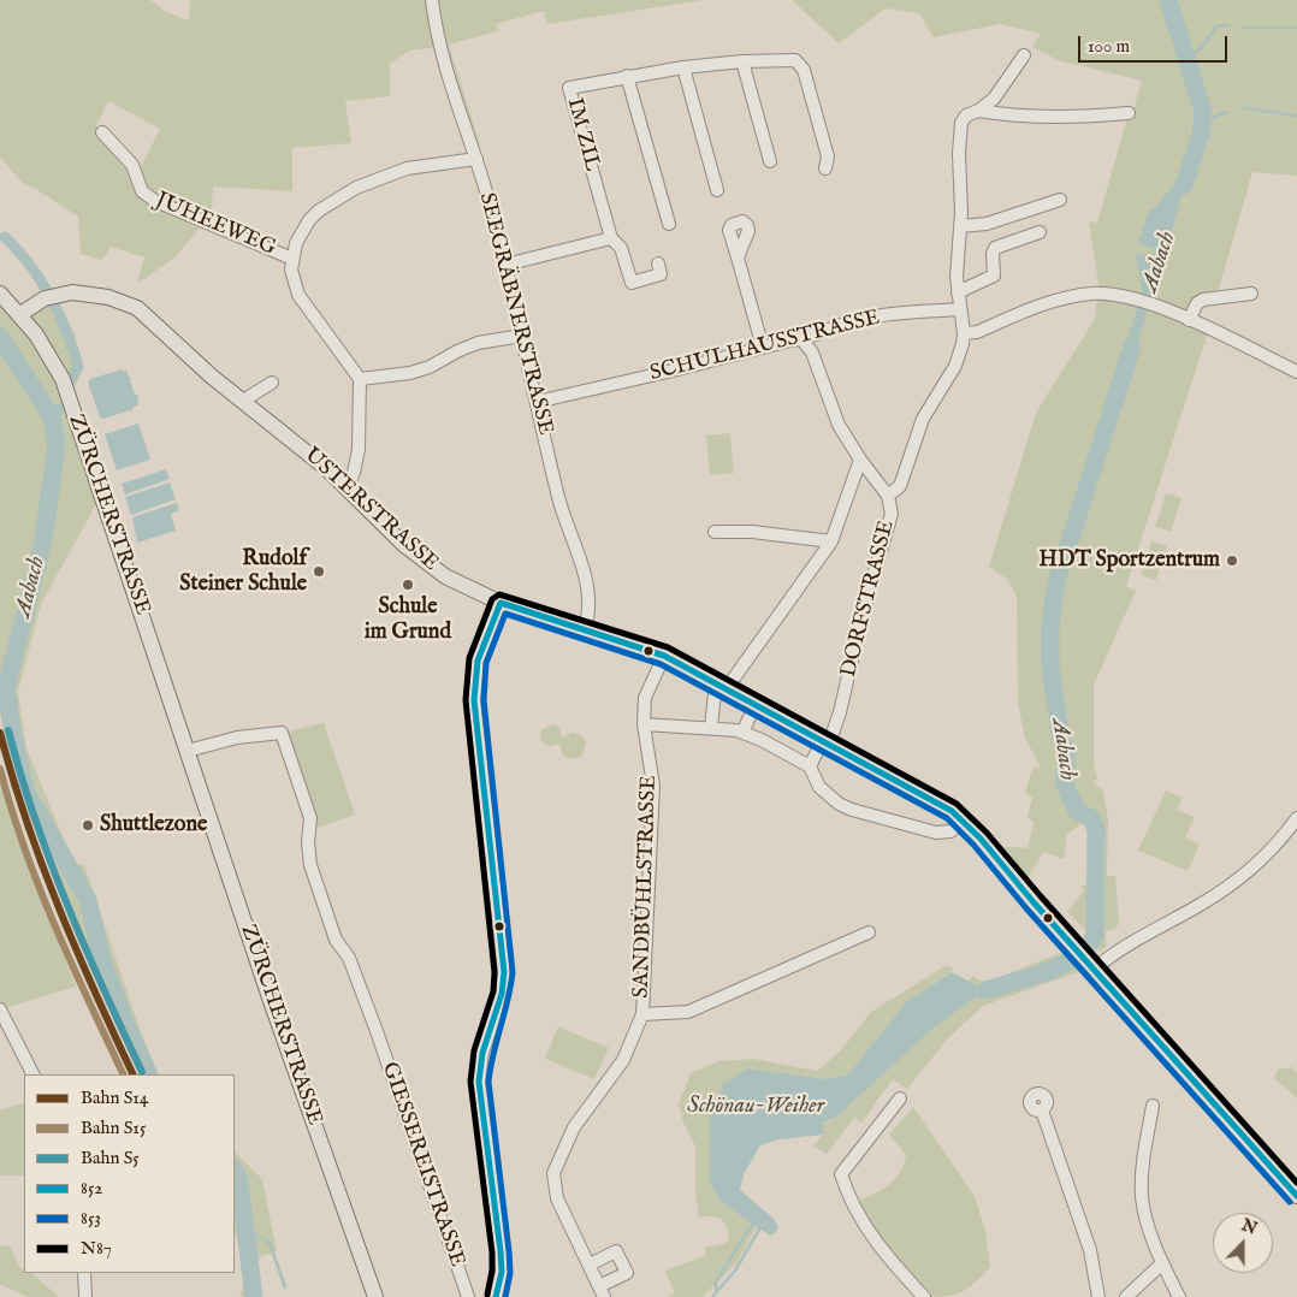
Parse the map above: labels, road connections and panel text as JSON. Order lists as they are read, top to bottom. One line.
{"streets":{"main road":["USTERSTRASSE","ZÜRCHERSTRASSE"],"street":["IM ZIL","JUHEEWEG","SEEGRÄBNERSTRASSE","SCHULHAUSSTRASSE","DORFSTRASSE","SANDBÜHLSTRASSE","GIESSEREISTRASSE"]},"crossings":[["SEEGRÄBNERSTRASSE","SCHULHAUSSTRASSE"],["SEEGRÄBNERSTRASSE","USTERSTRASSE"],["SCHULHAUSSTRASSE","DORFSTRASSE"],["USTERSTRASSE","ZÜRCHERSTRASSE"],["USTERSTRASSE","DORFSTRASSE"],["USTERSTRASSE","SANDBÜHLSTRASSE"],["ZÜRCHERSTRASSE","GIESSEREISTRASSE"]],"water":["Aabach","Schönau-Weiher"],"places":["HDT Sportzentrum","Rudolf Steiner Schule","Schule im Grund","Shuttlezone"],"lines":["transit line N87","transit line 852","transit line 853","rail line S5","rail line S14","rail line S15"],"legend":["Bahn S14","Bahn S15","Bahn S5","852","853","N87"],"scale_bar":"100 m","north":"top"}
